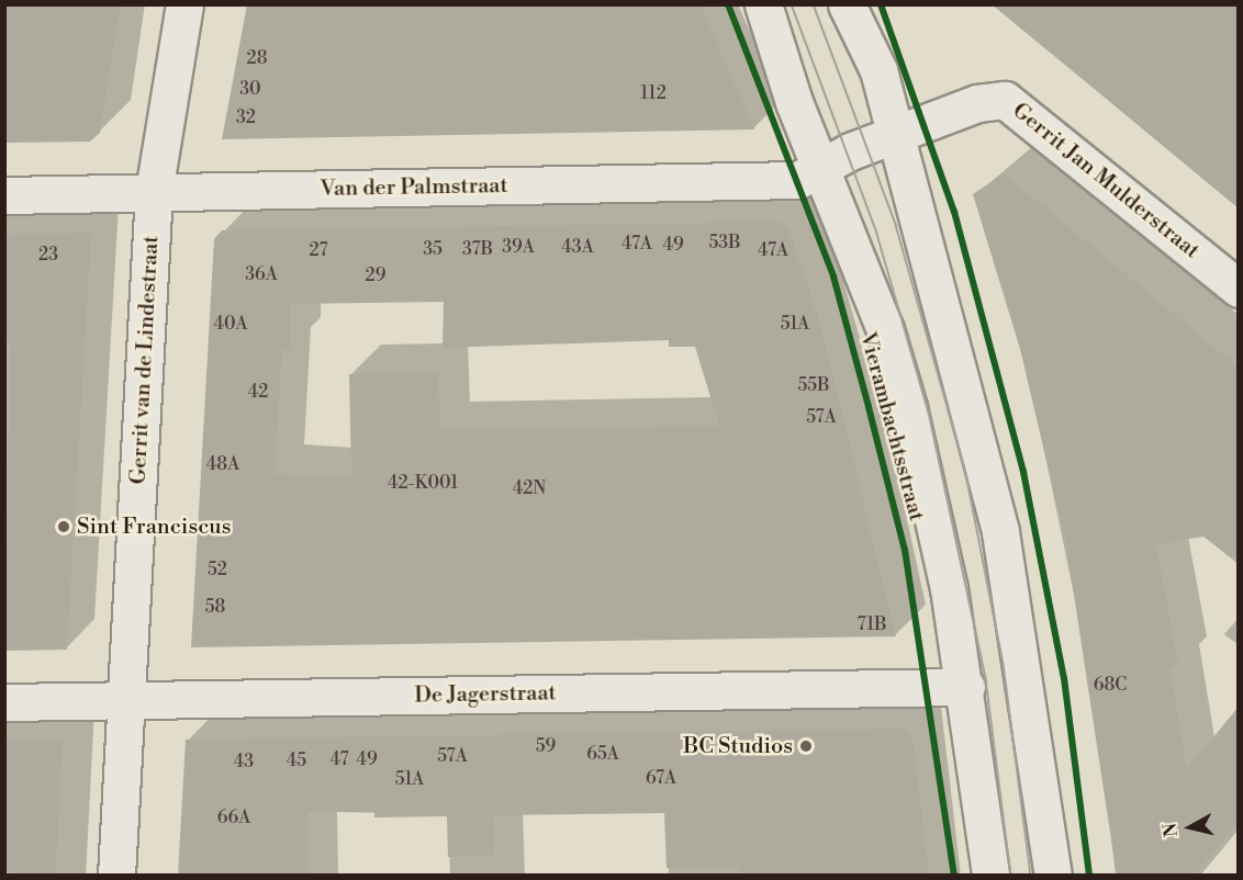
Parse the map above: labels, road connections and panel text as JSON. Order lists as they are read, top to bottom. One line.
{"streets":{"street":["Gerrit Jan Mulderstraat","Van der Palmstraat","Gerrit van de Lindestraat","Vierambachtsstraat","De Jagerstraat"]},"crossings":[["Gerrit Jan Mulderstraat","Van der Palmstraat"],["Gerrit Jan Mulderstraat","Vierambachtsstraat"],["Van der Palmstraat","Gerrit van de Lindestraat"],["Van der Palmstraat","Vierambachtsstraat"],["Gerrit van de Lindestraat","De Jagerstraat"],["Vierambachtsstraat","De Jagerstraat"]],"places":["Sint Franciscus","BC Studios"],"house_numbers":["28","30","112","32","53B","47A","49","39A","43A","35","37B","27","47A","23","36A","29","40A","51A","55B","42","57A","48A","42-K001","42N","52","58","71B","68C","59","65A","57A","47","49","45","43","67A","51A","66A"],"north":"left"}
